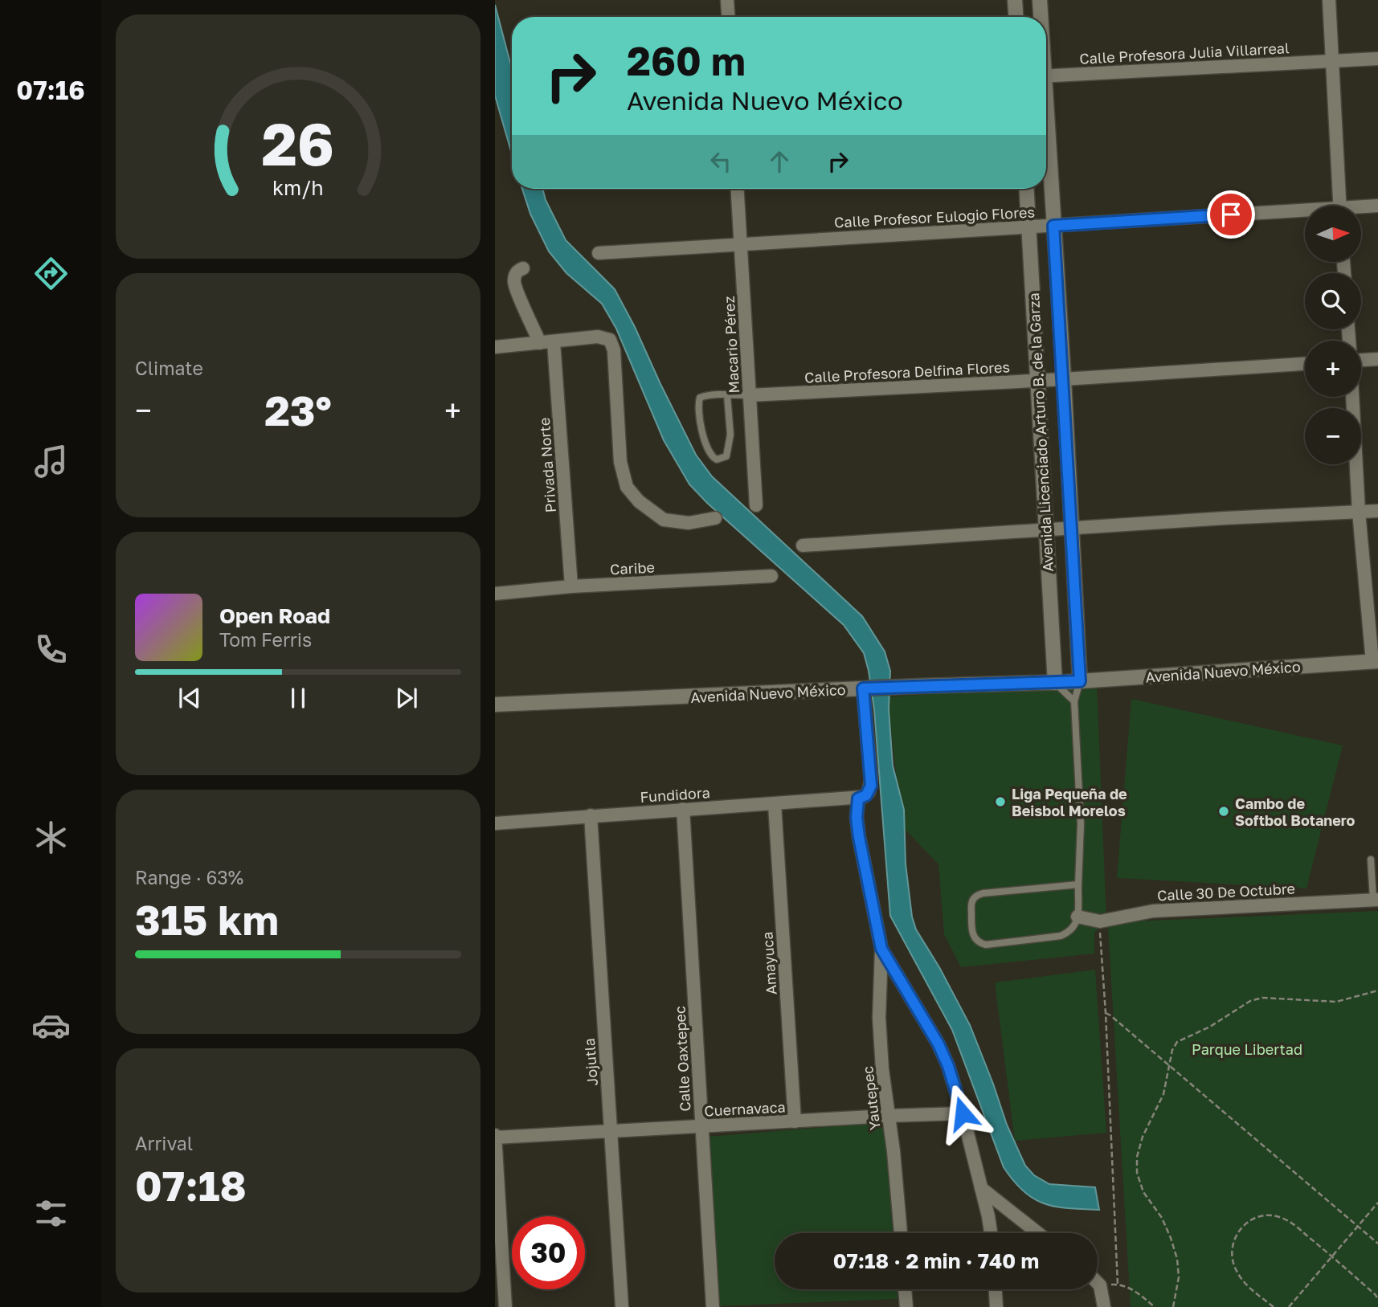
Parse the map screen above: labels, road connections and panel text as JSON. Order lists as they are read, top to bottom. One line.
{"streets":{"street":["Calle Profesora Julia Villarreal","Calle Profesor Eulogio Flores","Macario Pérez","Calle Profesora Delfina Flores","Avenida Licenciado Arturo B. de la Garza","Privada Norte","Caribe","Avenida Nuevo México","Fundidora","Calle 30 De Octubre","Amayuca","Calle Oaxtepec","Jojutla","Yautepec","Cuernavaca"]},"crossings":[["Calle Profesor Eulogio Flores","Macario Pérez"],["Calle Profesor Eulogio Flores","Avenida Licenciado Arturo B. de la Garza"],["Macario Pérez","Calle Profesora Delfina Flores"],["Calle Profesora Delfina Flores","Avenida Licenciado Arturo B. de la Garza"],["Avenida Licenciado Arturo B. de la Garza","Avenida Nuevo México"],["Privada Norte","Caribe"],["Fundidora","Amayuca"],["Fundidora","Calle Oaxtepec"],["Fundidora","Jojutla"],["Amayuca","Cuernavaca"],["Calle Oaxtepec","Cuernavaca"],["Jojutla","Cuernavaca"],["Yautepec","Cuernavaca"]],"parks":["Parque Libertad"],"places":["Liga Pequeña de Beisbol Morelos","Cambo de Softbol Botanero"],"north":"right","page":{"tabs":"07:16","turn":["260 m","Avenida Nuevo México"],"map_buttons":["+","−"],"tile":["Climate",["Range · 63%","315 km"],["Arrival","07:18"]],"heat":["−","23°","+"],"song":["Open Road","Tom Ferris"],"limit":"30","trip":"07:18 · 2 min · 740 m","gauge":["26","km/h"]}}
